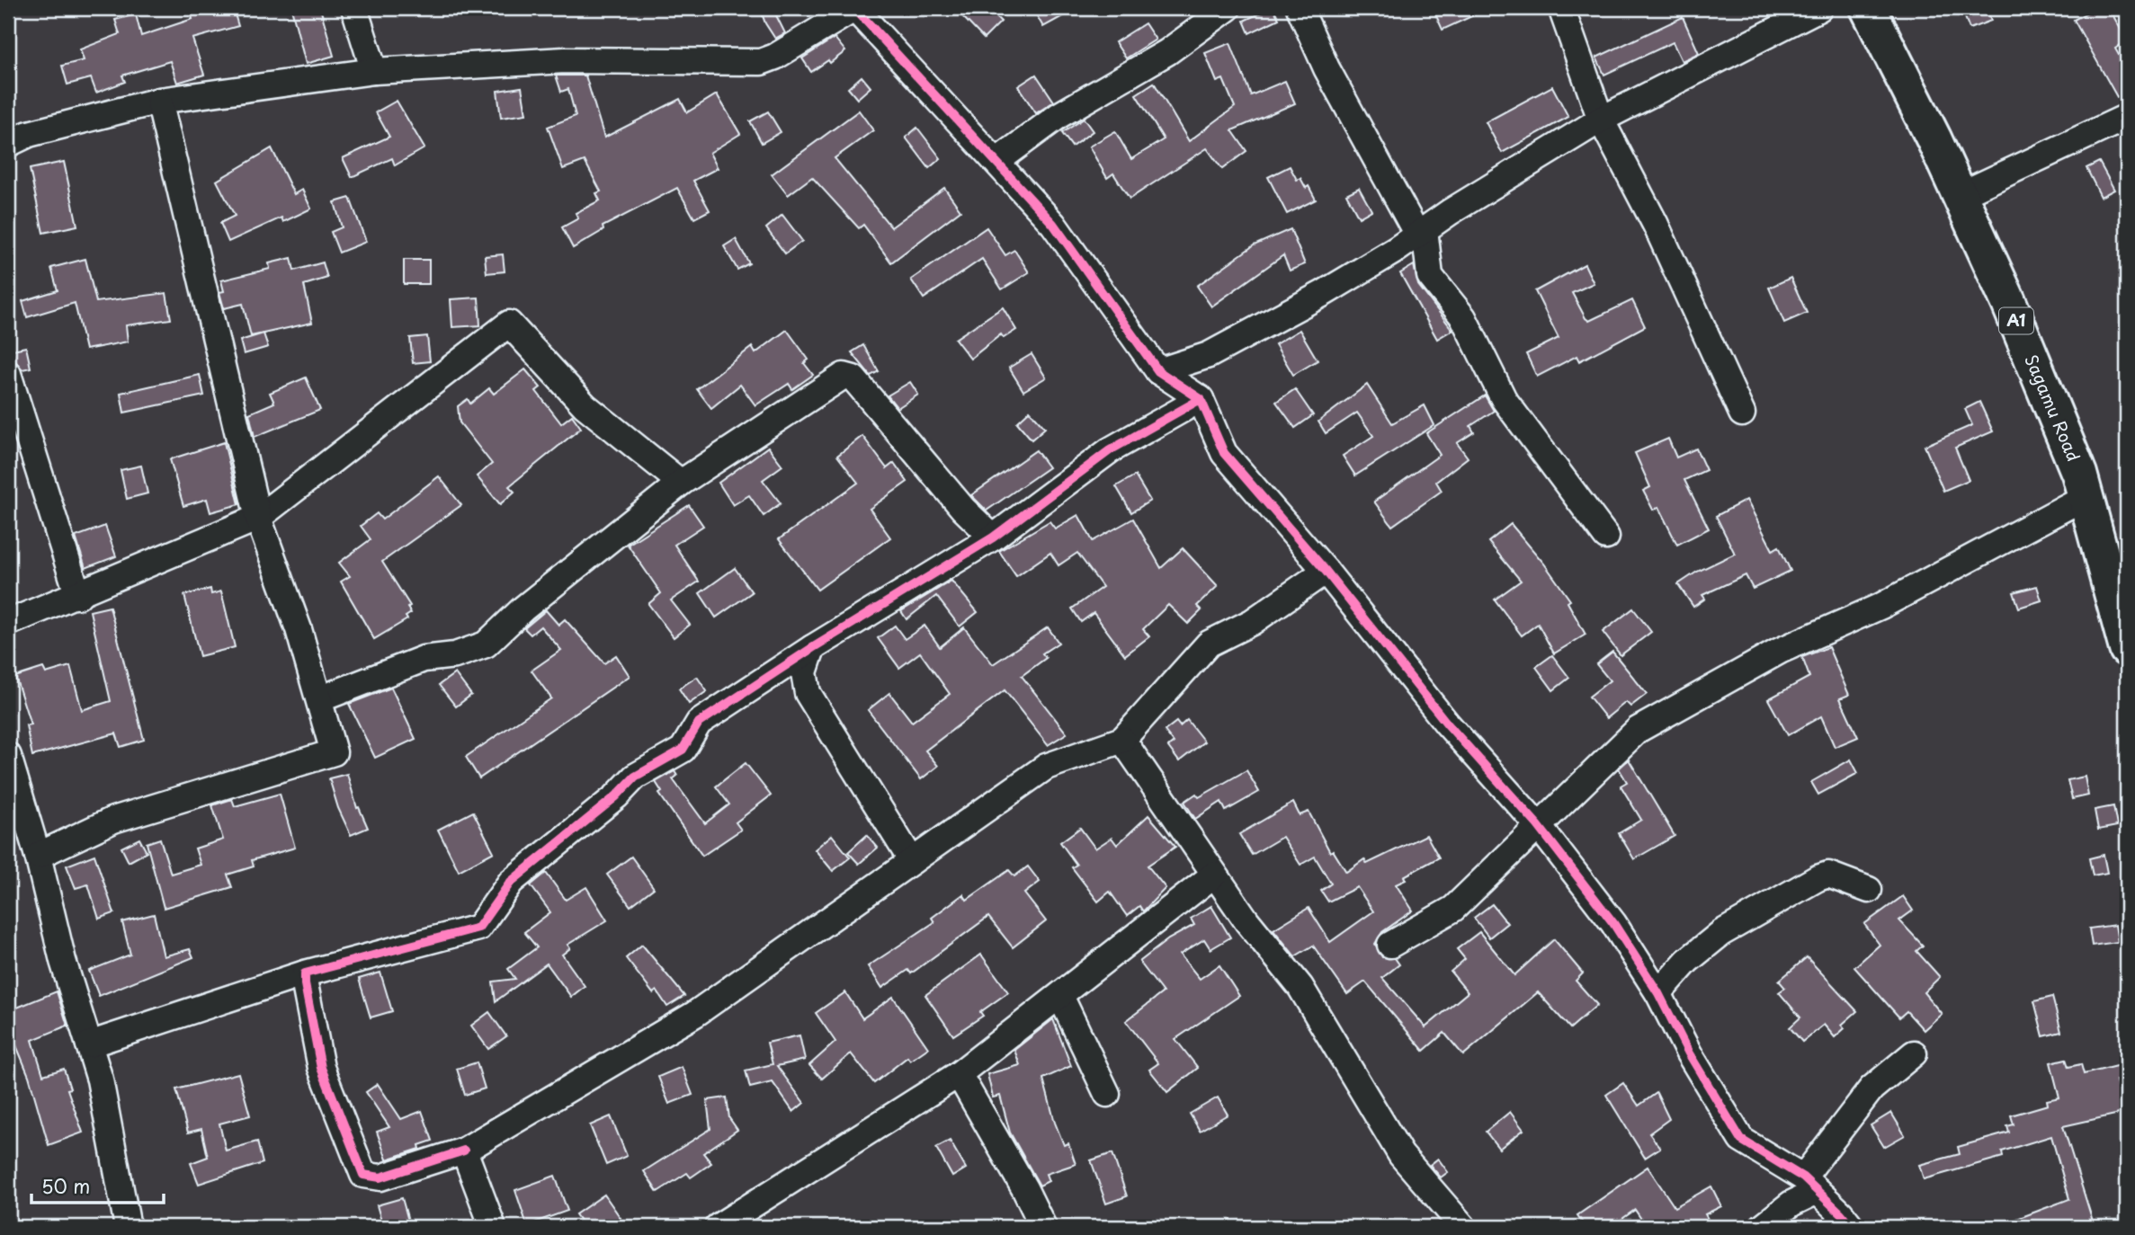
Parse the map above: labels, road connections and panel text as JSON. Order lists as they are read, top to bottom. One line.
{"streets":{"highway":["A1","Sagamu Road"]},"scale_bar":"50 m"}
